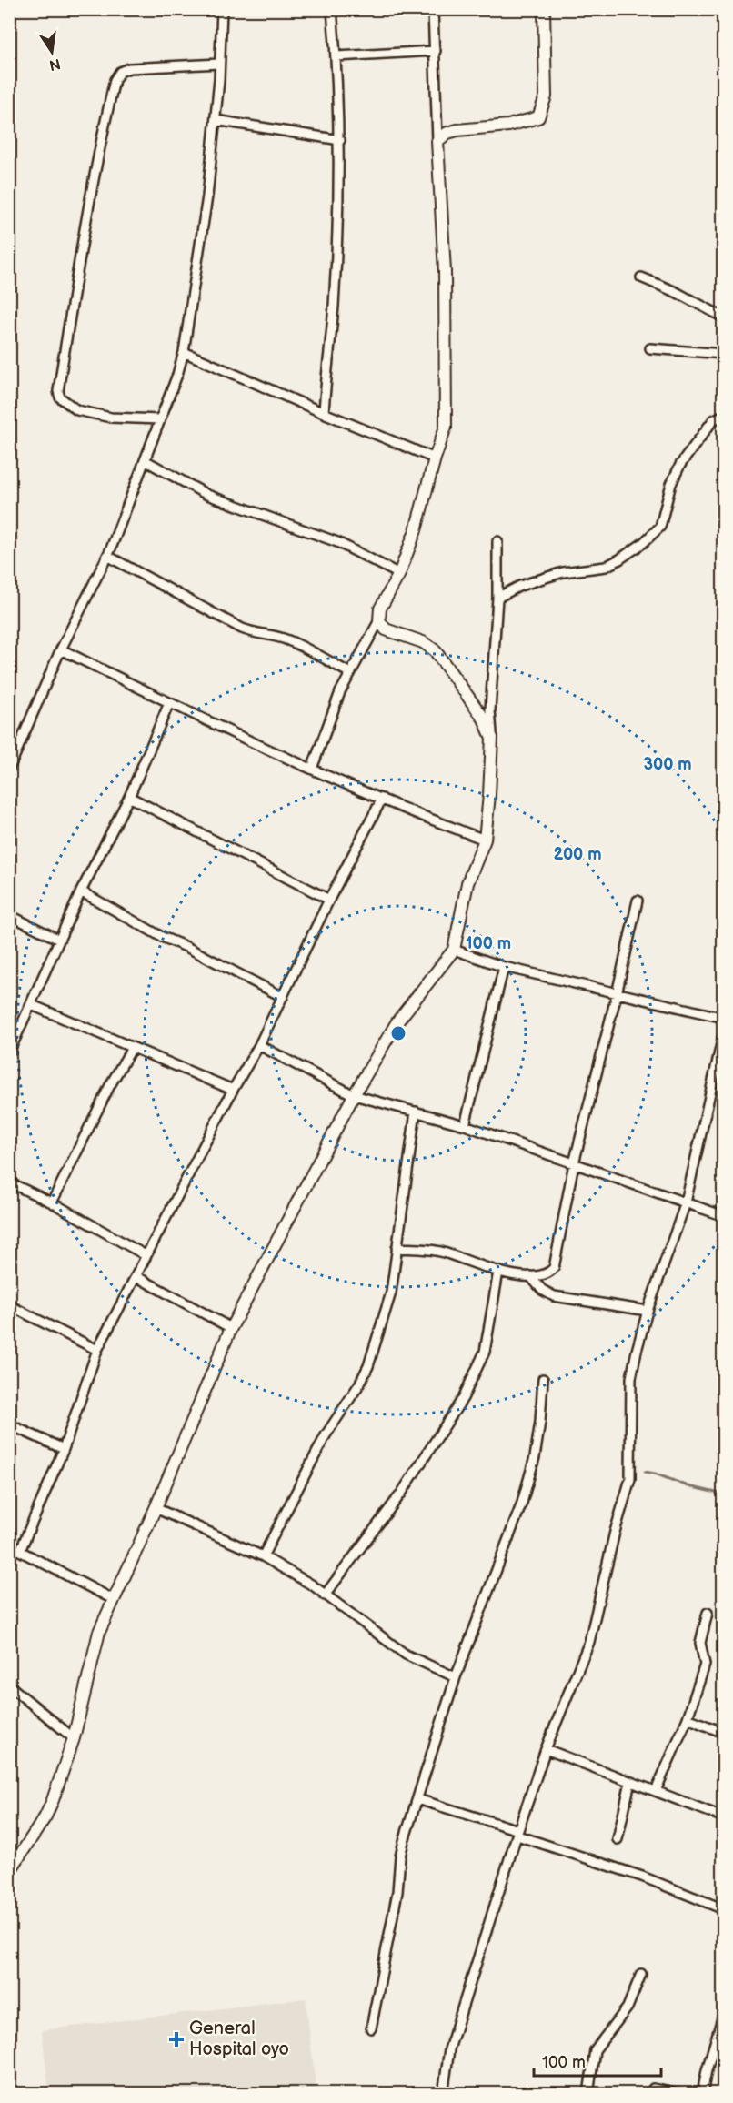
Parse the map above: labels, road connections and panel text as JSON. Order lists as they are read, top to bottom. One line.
{"places":{"health":["General Hospital oyo"]},"scale_bar":"100 m","north":"bottom","rings":["300 m","200 m","100 m"]}
